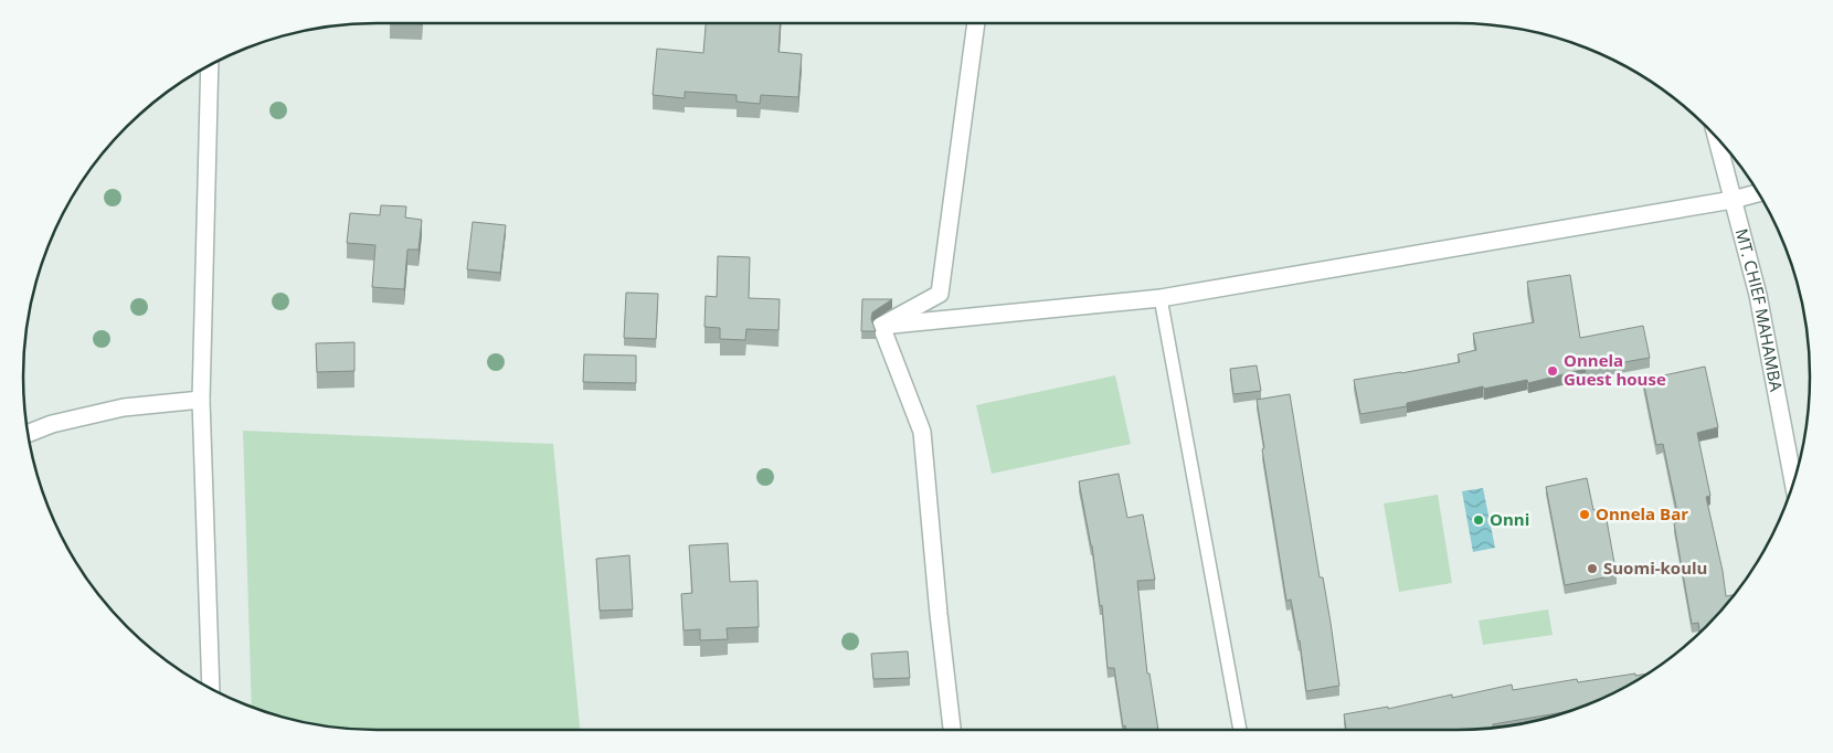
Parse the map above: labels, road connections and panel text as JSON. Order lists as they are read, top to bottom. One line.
{"streets":{"street":["MT. CHIEF MAHAMBA"]},"places":["Onnela Guest house","Onnela Bar","Onni","Suomi-koulu"]}
